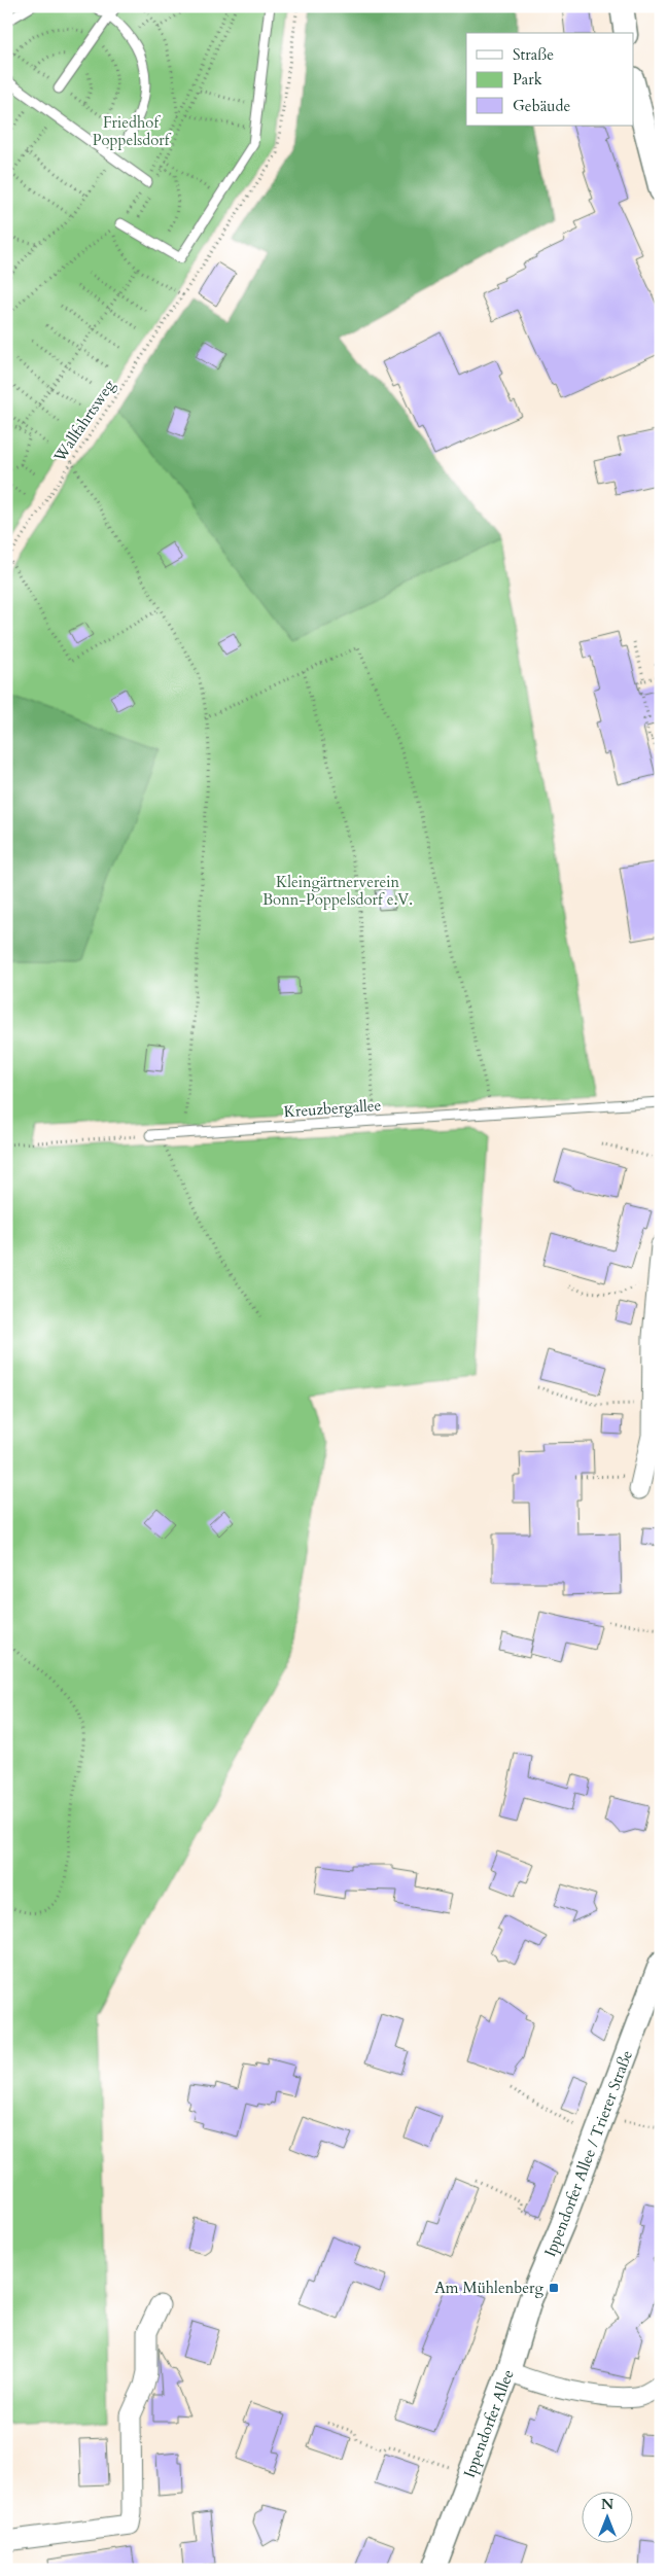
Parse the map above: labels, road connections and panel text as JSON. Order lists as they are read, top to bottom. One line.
{"streets":{"street":["Ippendorfer Allee / Trierer Straße","Ippendorfer Allee"],"lane":["Kreuzbergallee"],"path":["Wallfahrtsweg"]},"crossings":[["Ippendorfer Allee / Trierer Straße","Ippendorfer Allee"]],"parks":["Friedhof Poppelsdorf","Kleingärtnerverein Bonn-Poppelsdorf e.V."],"places":{"transit":["Am Mühlenberg"]},"legend":["Straße","Park","Gebäude"],"north":"top"}
